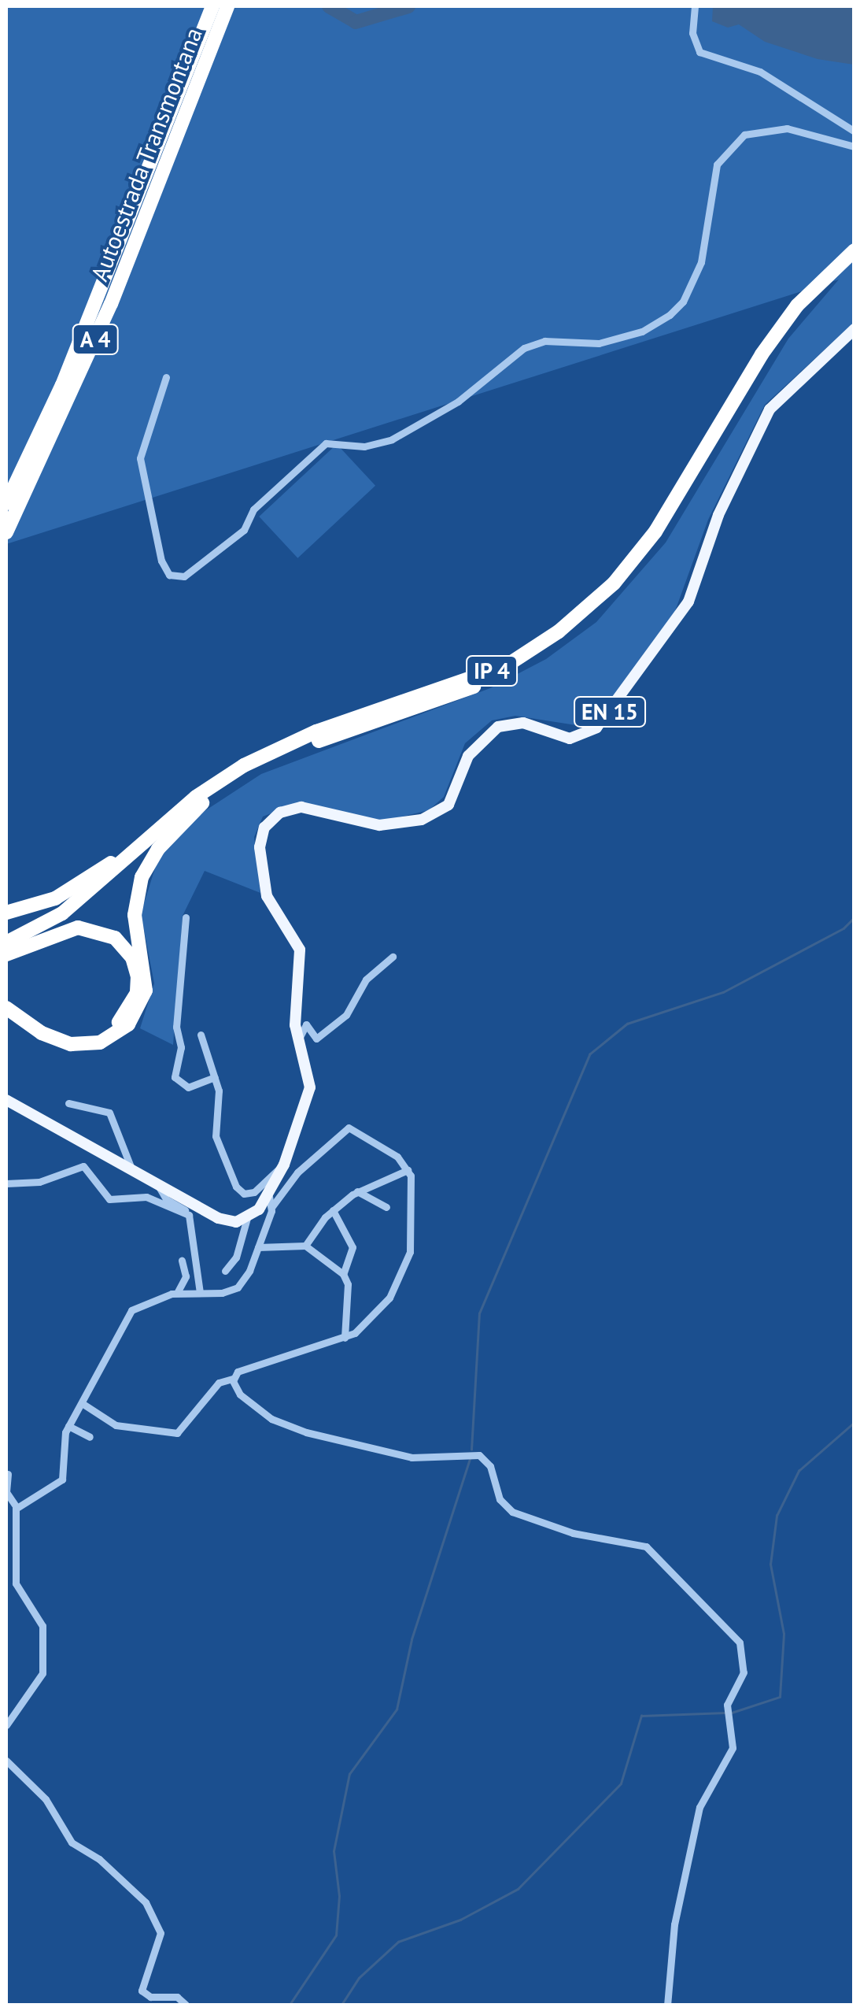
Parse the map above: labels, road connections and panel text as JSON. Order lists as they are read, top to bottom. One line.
{"streets":{"highway":["Autoestrada Transmontana","A 4","IP 4"],"main road":["EN 15"]}}
